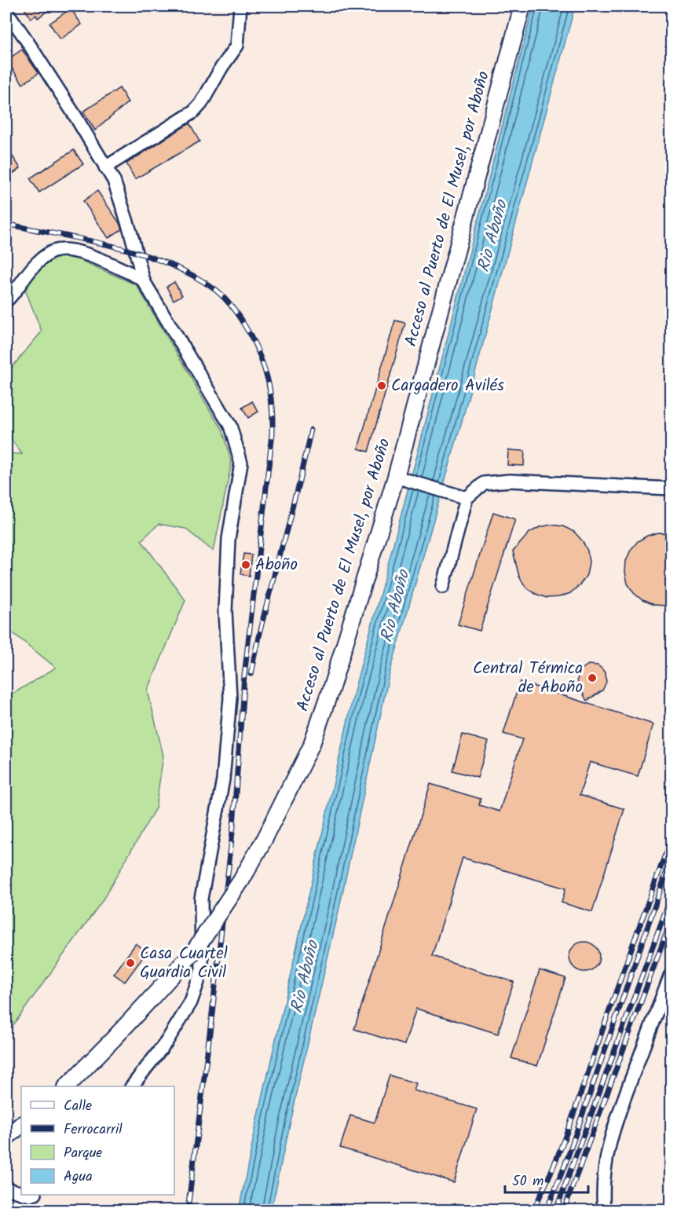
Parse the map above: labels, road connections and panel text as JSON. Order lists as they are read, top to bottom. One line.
{"streets":{"street":["Acceso al Puerto de El Musel, por Aboño"]},"water":["Rio Aboño"],"places":["Cargadero Avilés","Aboño","Central Térmica de Aboño","Casa Cuartel Guardia Civil"],"legend":["Calle","Ferrocarril","Parque","Agua"],"scale_bar":"50 m"}
